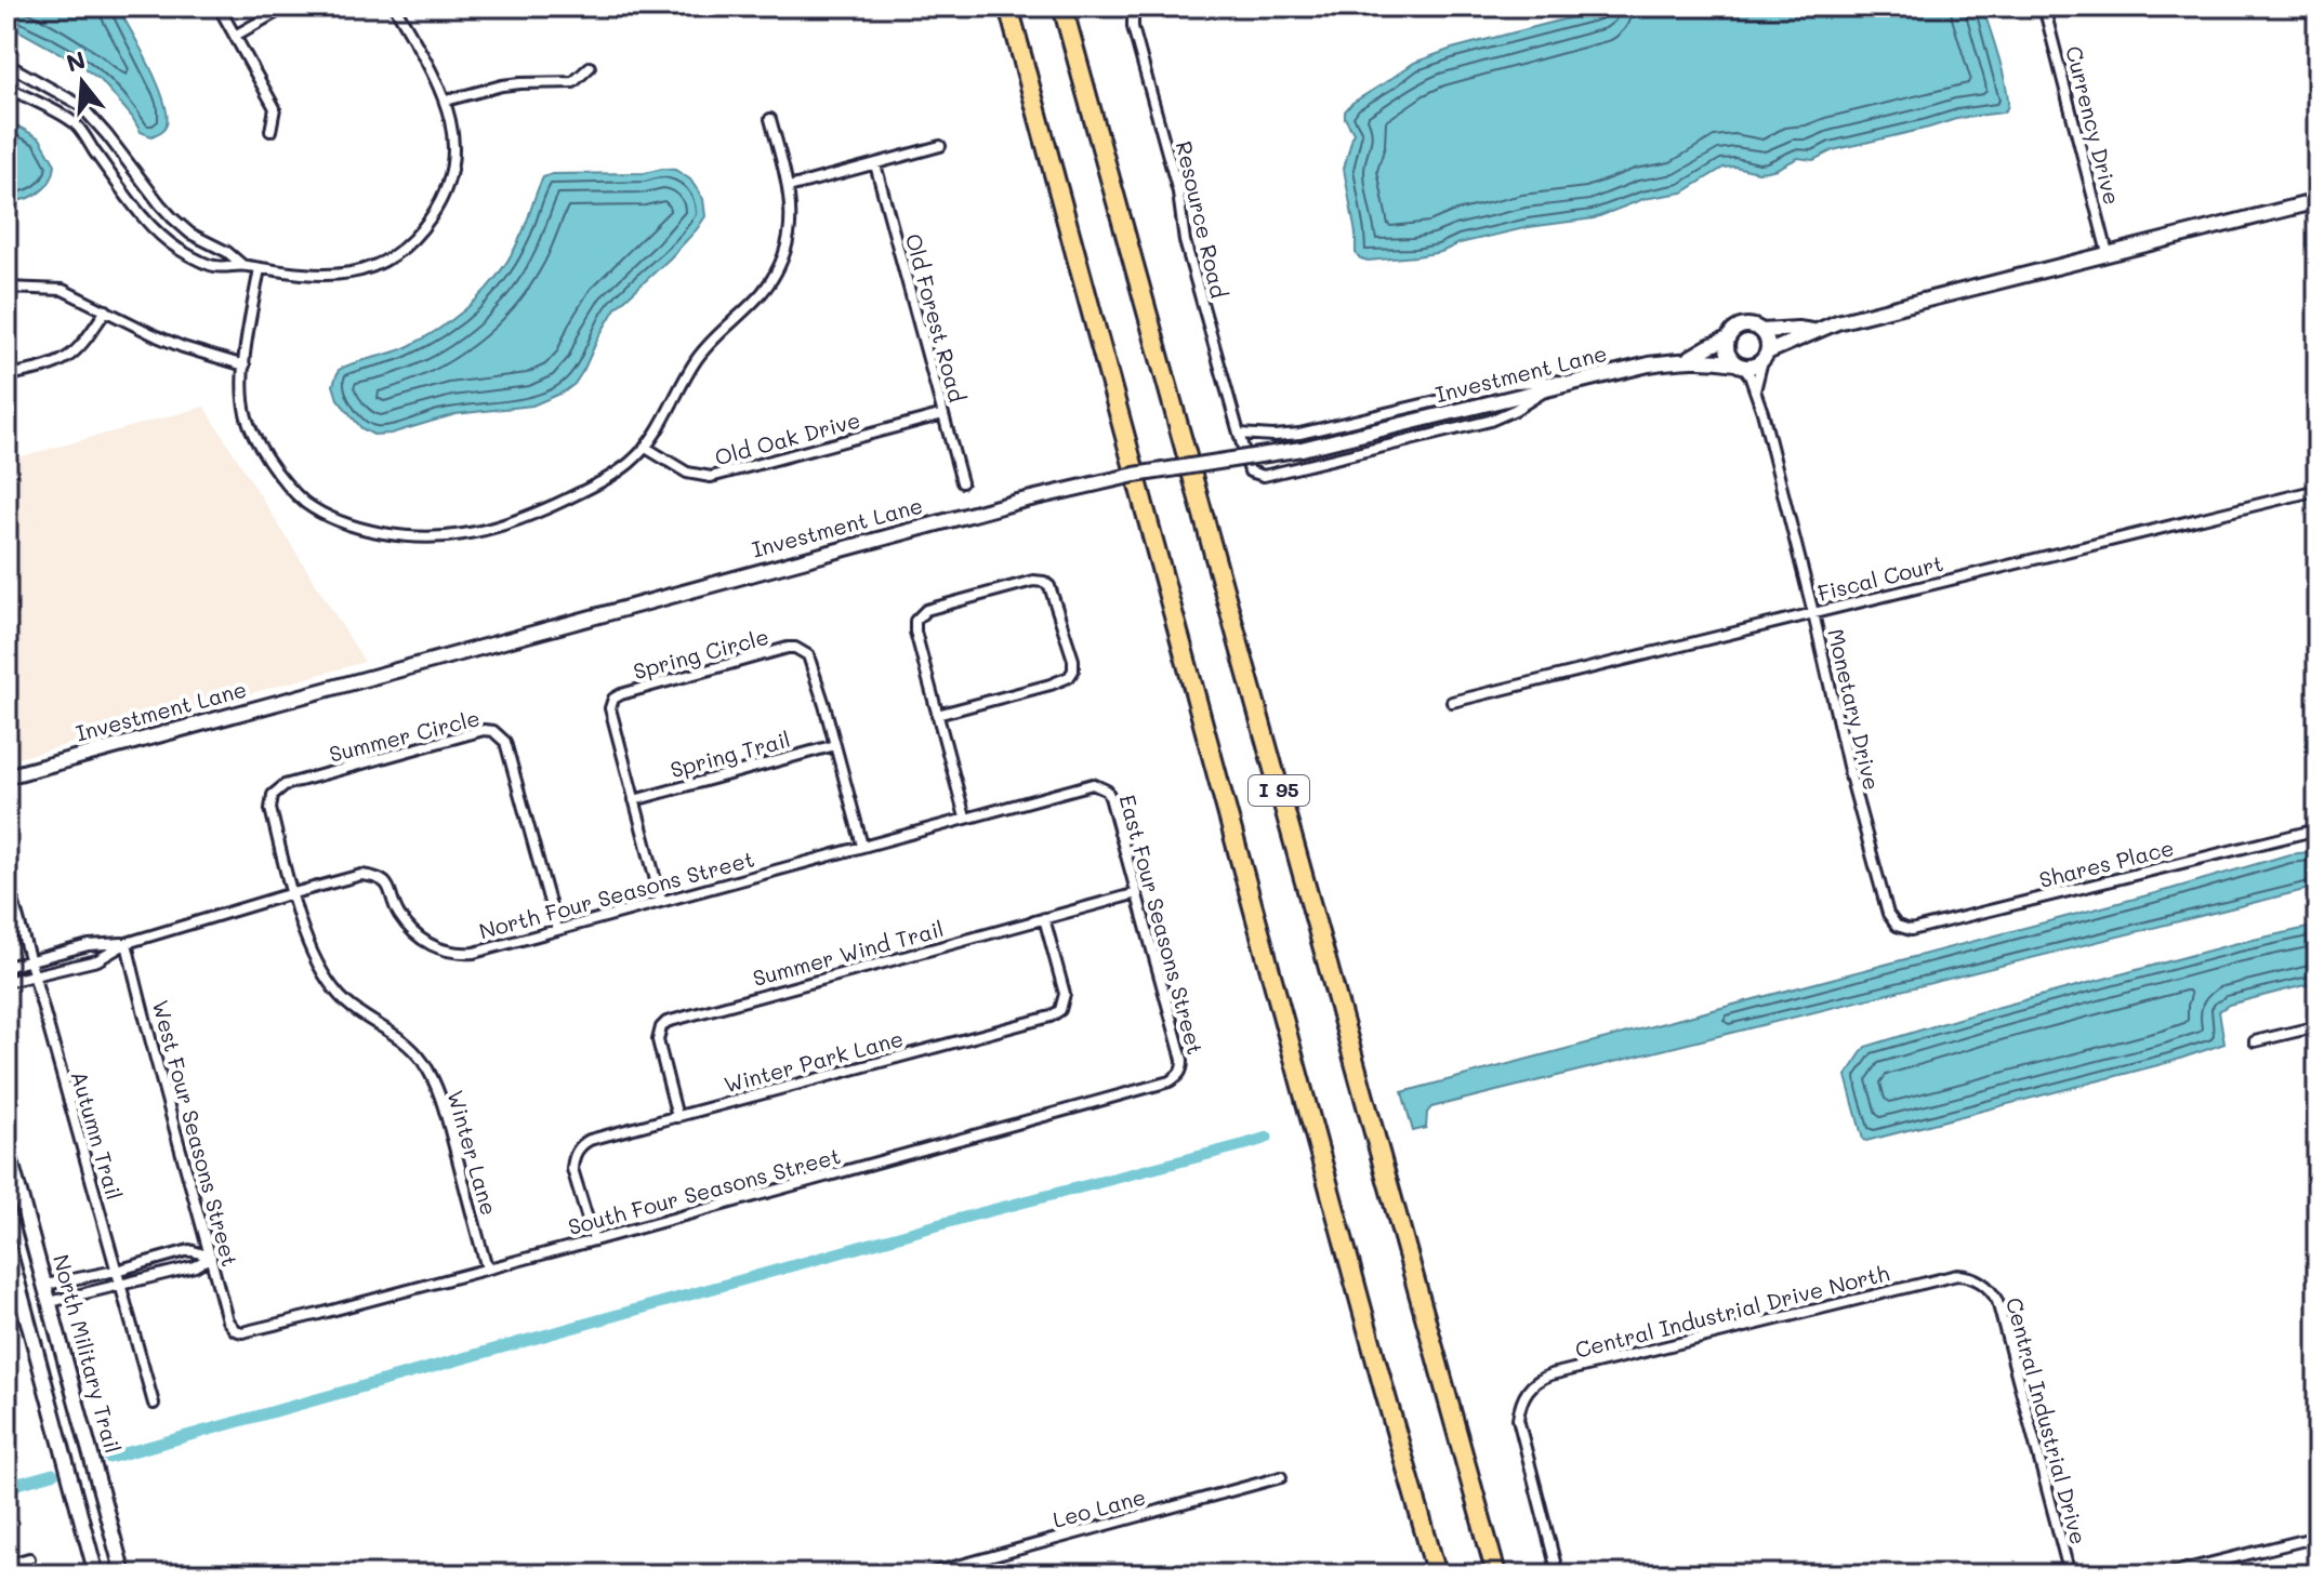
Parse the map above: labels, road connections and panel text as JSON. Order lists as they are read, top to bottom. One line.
{"streets":{"highway":["I 95"],"street":["Currency Drive","Resource Road","Old Forest Road","Investment Lane","Old Oak Drive","Fiscal Court","Spring Circle","Monetary Drive","Summer Circle","Spring Trail","Shares Place","North Four Seasons Street","East Four Seasons Street","Summer Wind Trail","Winter Park Lane","West Four Seasons Street","Autumn Trail","Winter Lane","South Four Seasons Street","Central Industrial Drive North","North Military Trail","Central Industrial Drive","Leo Lane"]},"crossings":[["Resource Road","Investment Lane"],["Old Forest Road","Old Oak Drive"],["Investment Lane","Monetary Drive"],["Fiscal Court","Monetary Drive"],["Spring Circle","Spring Trail"],["Spring Circle","North Four Seasons Street"],["Monetary Drive","Shares Place"],["Summer Circle","North Four Seasons Street"],["Summer Circle","Winter Lane"],["North Four Seasons Street","East Four Seasons Street"],["North Four Seasons Street","West Four Seasons Street"],["North Four Seasons Street","Winter Lane"],["East Four Seasons Street","Summer Wind Trail"],["East Four Seasons Street","South Four Seasons Street"],["Summer Wind Trail","Winter Park Lane"],["Winter Park Lane","South Four Seasons Street"],["West Four Seasons Street","South Four Seasons Street"],["Winter Lane","South Four Seasons Street"],["Central Industrial Drive North","Central Industrial Drive"]],"north":"top"}
